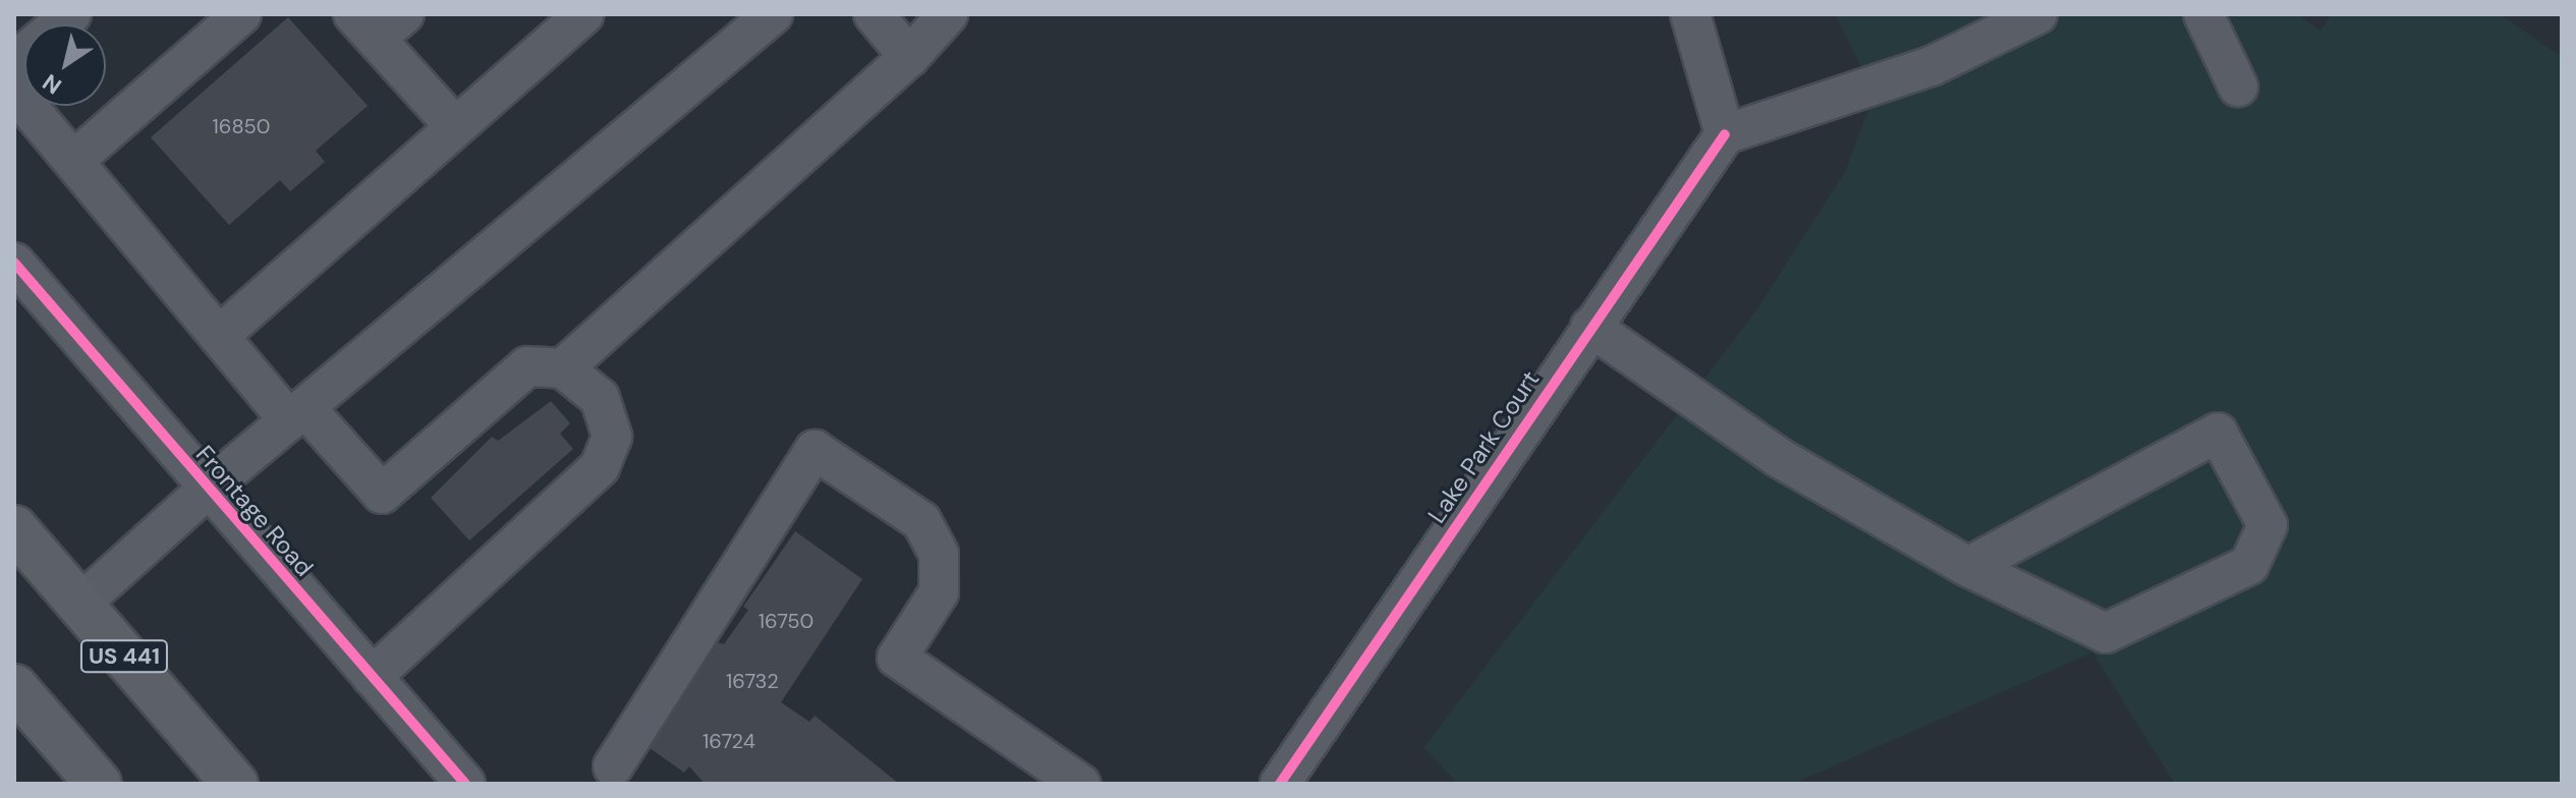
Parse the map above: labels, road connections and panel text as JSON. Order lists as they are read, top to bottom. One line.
{"streets":{"main road":["US 441"],"street":["Lake Park Court","Frontage Road"]},"house_numbers":["16850","16750","16732","16724"],"north":"bottom left"}
